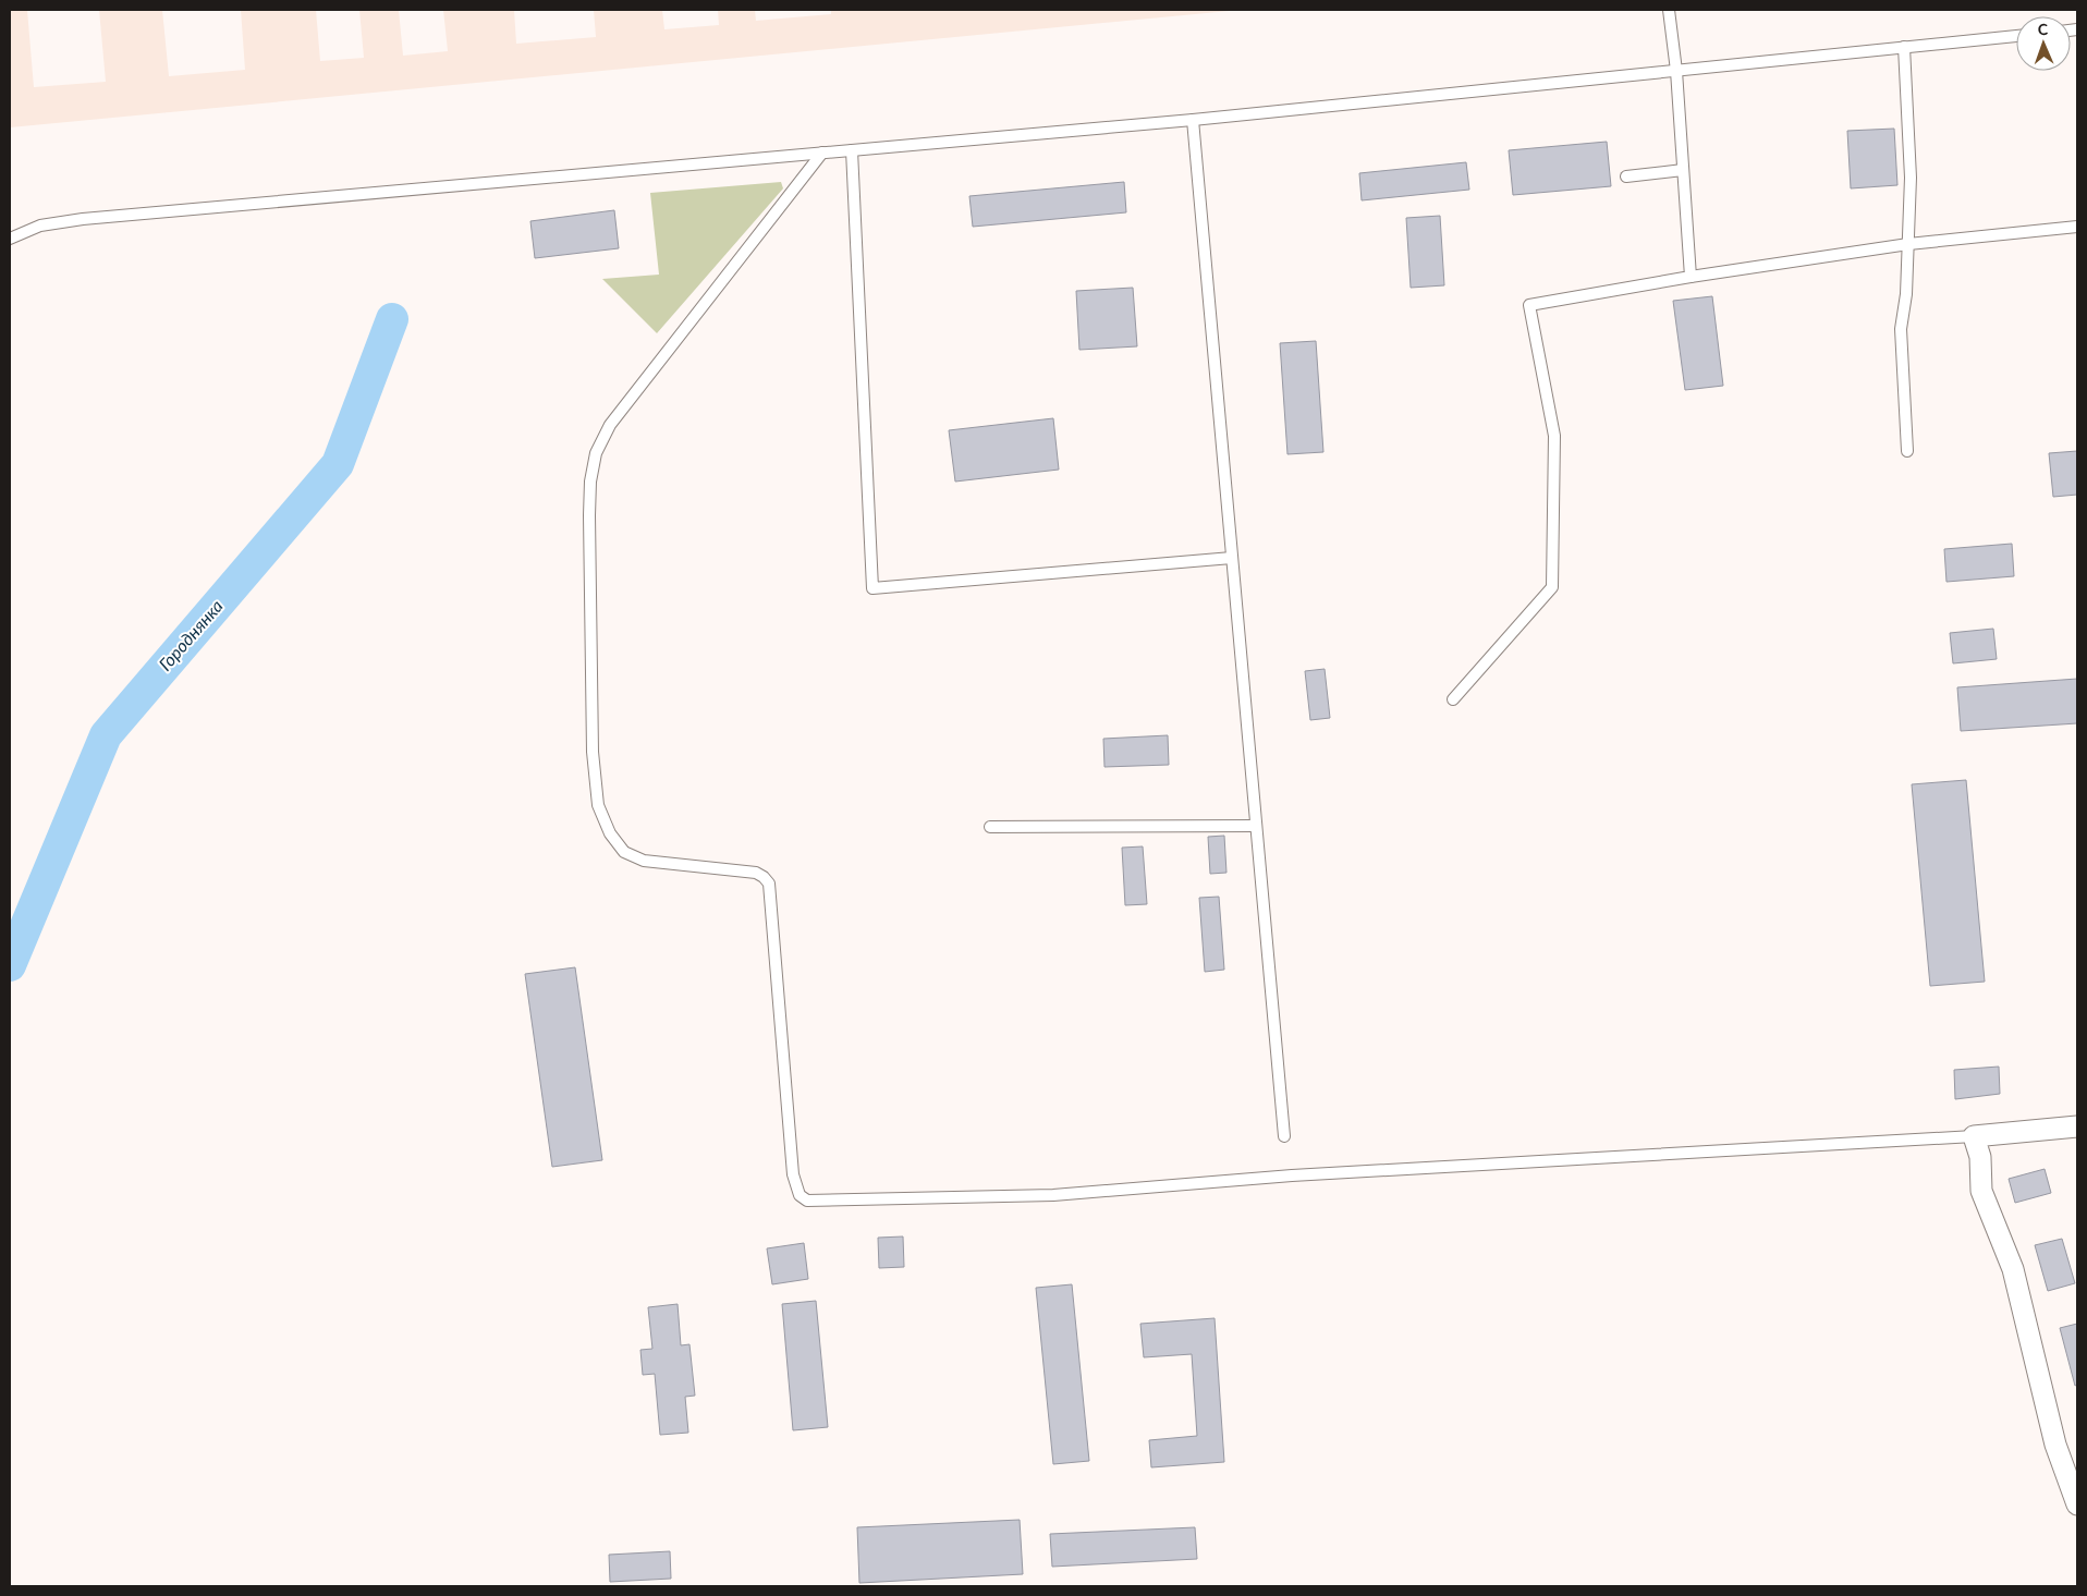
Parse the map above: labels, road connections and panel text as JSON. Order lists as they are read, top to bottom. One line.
{"water":["Городнянка"],"north":"top"}
